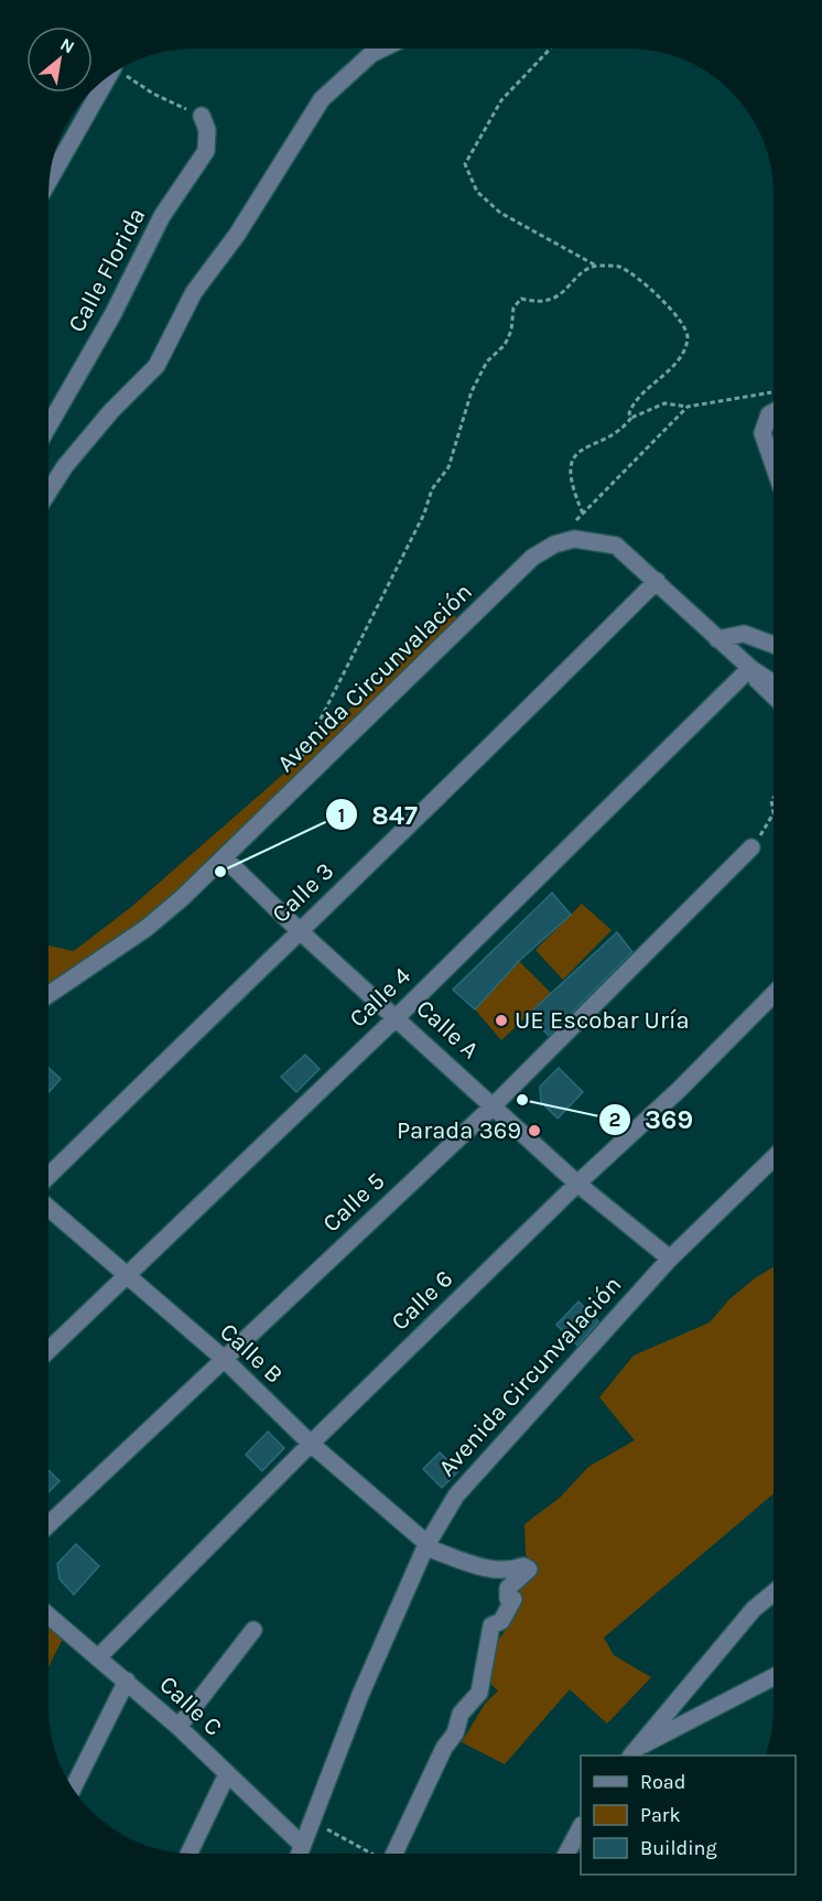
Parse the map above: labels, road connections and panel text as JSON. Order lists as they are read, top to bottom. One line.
{"streets":{"street":["Calle Florida","Avenida Circunvalación","Calle 3","Calle 4","Calle A","Calle 5","Calle 6","Calle B","Calle C"]},"crossings":[["Avenida Circunvalación","Calle 3"],["Avenida Circunvalación","Calle 4"],["Avenida Circunvalación","Calle A"],["Avenida Circunvalación","Calle B"],["Avenida Circunvalación","Calle C"],["Calle 3","Calle A"],["Calle 4","Calle A"],["Calle 4","Calle B"],["Calle A","Calle 5"],["Calle A","Calle 6"],["Calle 5","Calle B"],["Calle 6","Calle B"],["Calle 6","Calle C"]],"places":["847","UE Escobar Uría","369","Parada 369"],"legend":["Road","Park","Building"],"north":"top right"}
